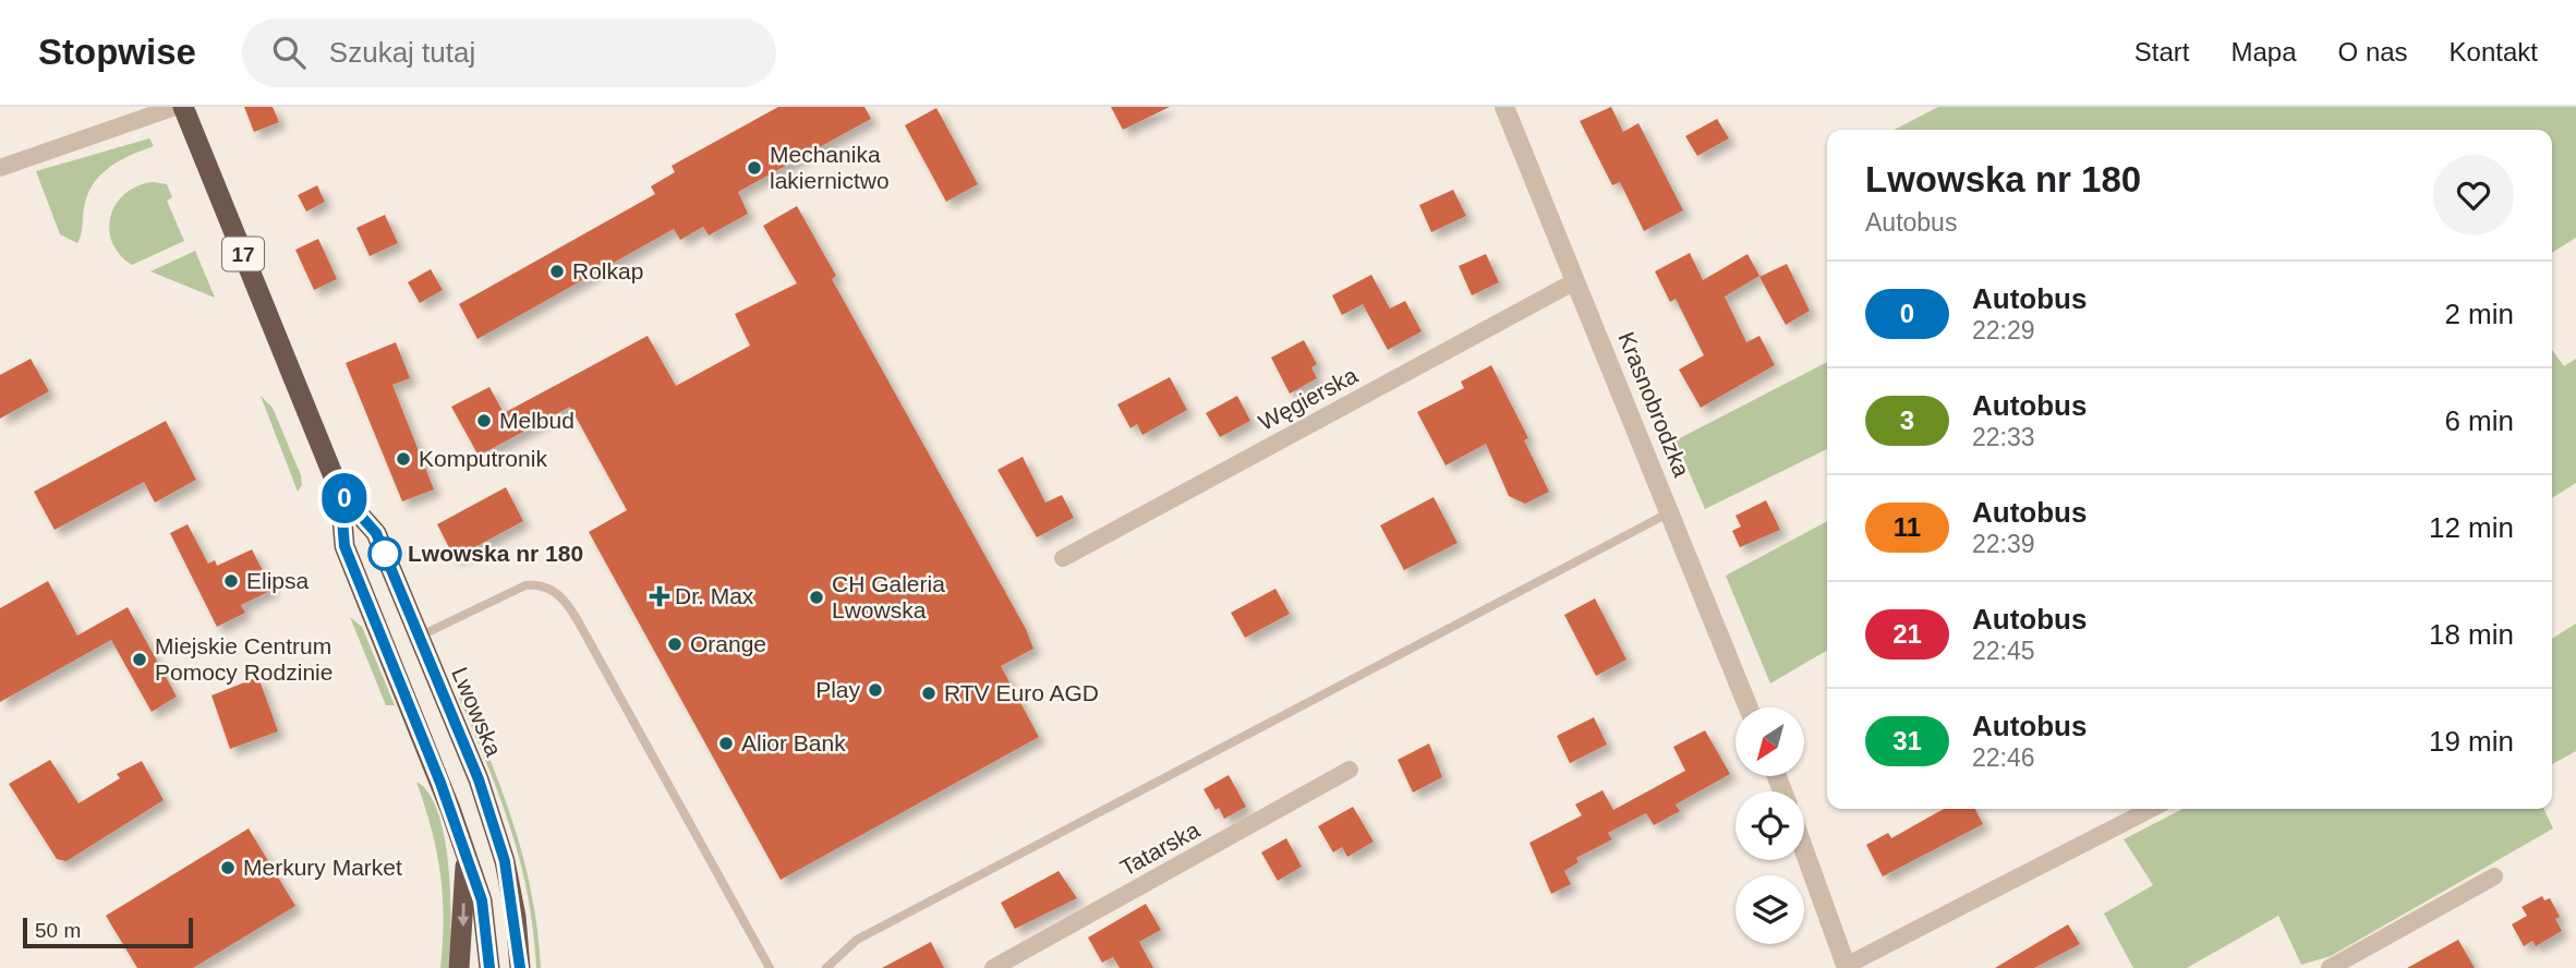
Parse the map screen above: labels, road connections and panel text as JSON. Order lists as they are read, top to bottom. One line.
{"streets":{"highway":["17","Lwowska"],"street":["Węgierska","Krasnobrodzka","Tatarska"]},"crossings":[["Węgierska","Krasnobrodzka"]],"places":{"other":["Mechanika lakiernictwo","Rolkap","Melbud","Komputronik","Lwowska nr 180","Elipsa","CH Galeria Lwowska","Orange","Miejskie Centrum Pomocy Rodzinie","Play","RTV Euro AGD","Alior Bank","Merkury Market"],"health":["Dr. Max"]},"lines":["bus line 0"],"scale_bar":"50 m","north":"bottom left","page":{"header":"Stopwise","search":"Szukaj tutaj","nav":["Start","Mapa","O nas","Kontakt"],"on_map":"0","heading":["Lwowska nr 180","Autobus"],"list":[{"mark":"0","name":"Autobus","note":"22:29","value":"2 min"},{"mark":"3","name":"Autobus","note":"22:33","value":"6 min"},{"mark":"11","name":"Autobus","note":"22:39","value":"12 min"},{"mark":"21","name":"Autobus","note":"22:45","value":"18 min"},{"mark":"31","name":"Autobus","note":"22:46","value":"19 min"}],"scale":"50 m"}}
